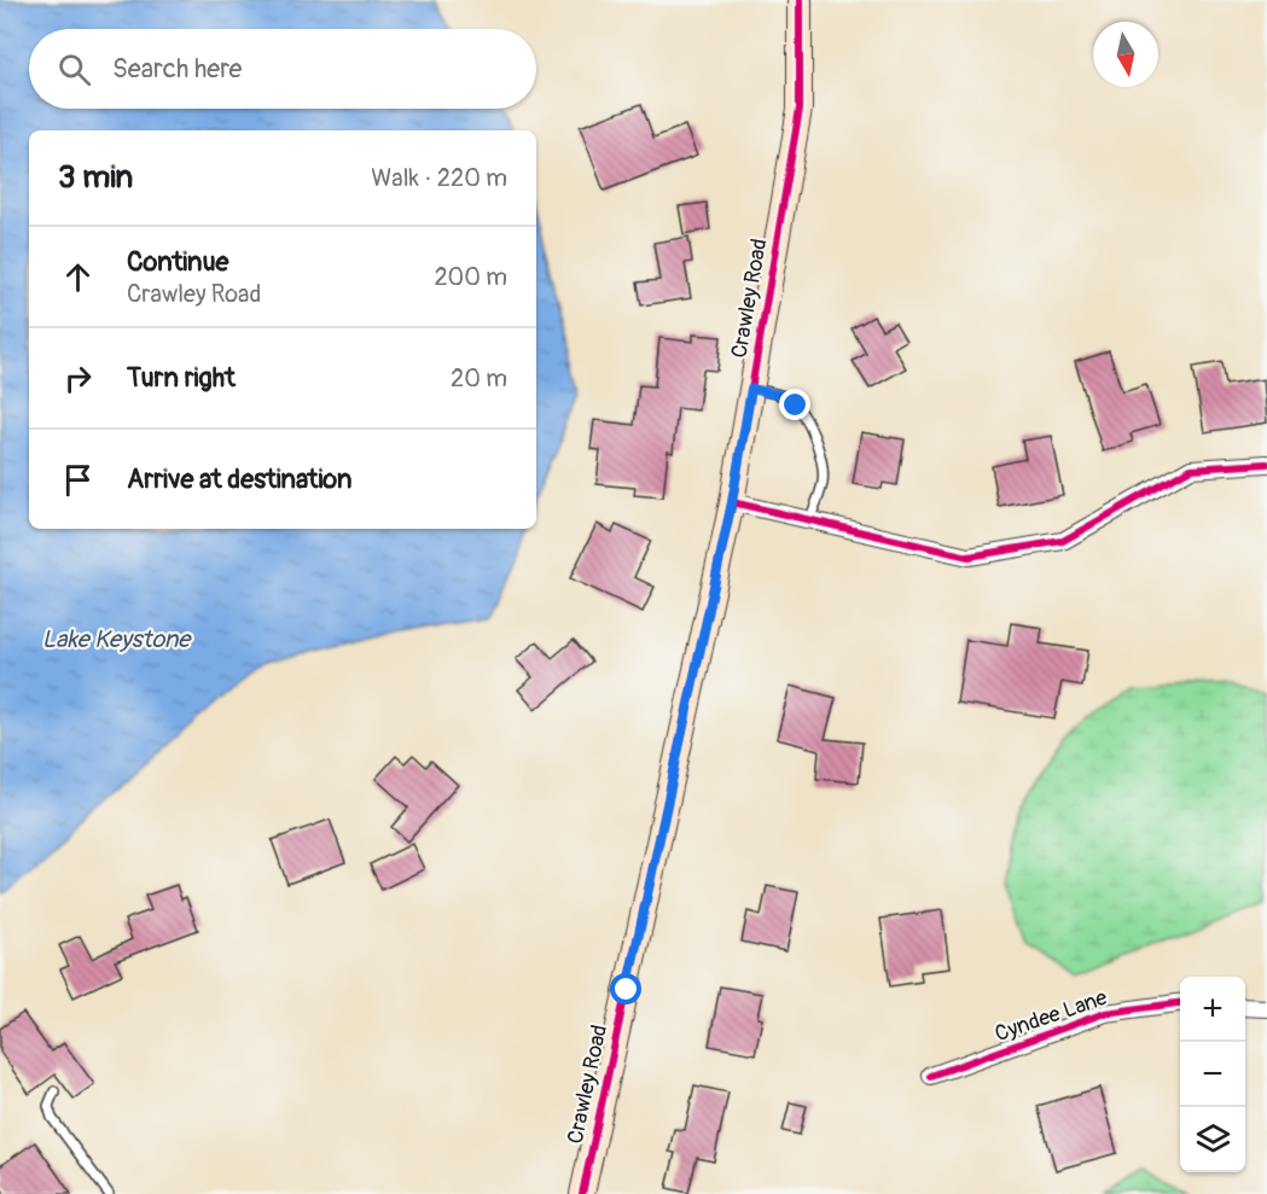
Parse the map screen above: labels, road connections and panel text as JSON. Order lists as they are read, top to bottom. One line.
{"streets":{"street":["Crawley Road","Cyndee Lane"]},"water":["Lake Keystone"],"north":"bottom","page":{"search":"Search here","heading":["3 min","Walk · 220 m"],"list":[["Continue","Crawley Road","200 m"],["Turn right","20 m"],"Arrive at destination"],"map_buttons":["+","−"]}}
